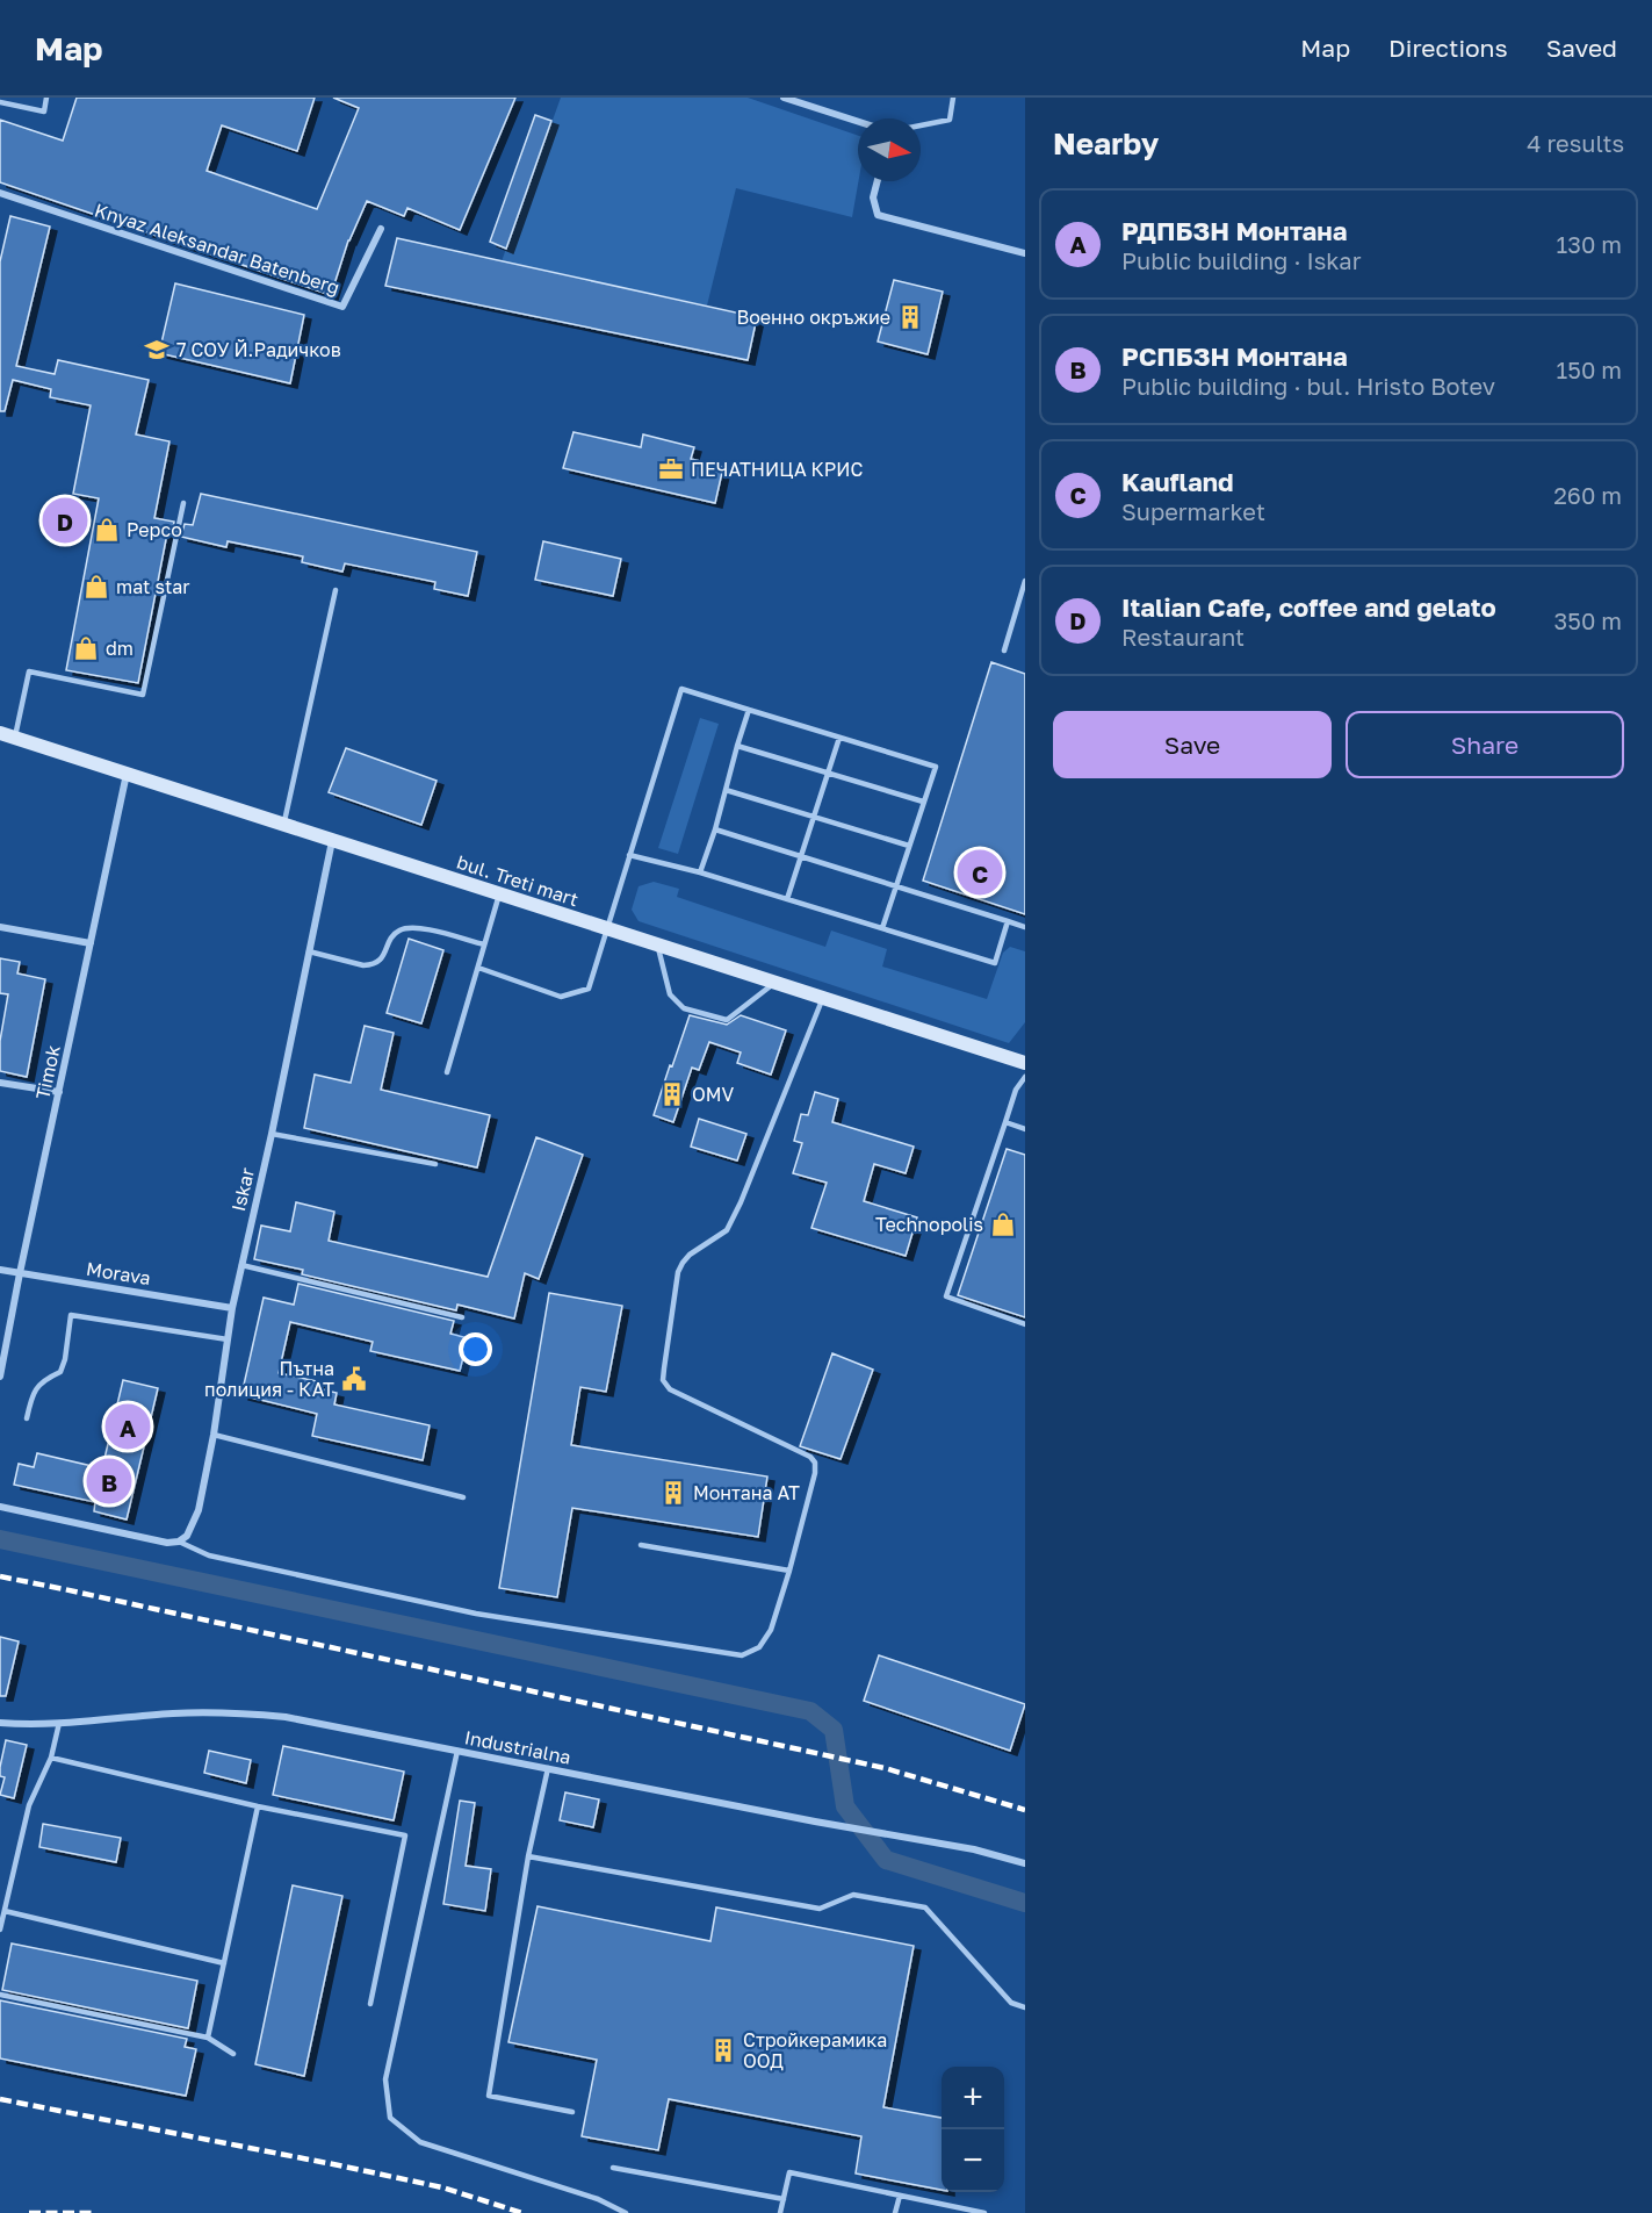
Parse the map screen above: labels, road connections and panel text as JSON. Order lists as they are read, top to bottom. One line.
{"streets":{"main road":["bul. Treti mart"],"street":["Knyaz Aleksandar Batenberg","Timok","Iskar","Morava","Industrialna"]},"crossings":[["bul. Treti mart","Timok"],["bul. Treti mart","Iskar"],["Timok","Morava"],["Iskar","Morava"]],"places":{"building":["Военно окръжие","OMV","Монтана АТ","Стройкерамика ООД"],"school or university":["7 СОУ Й.Радичков"],"office":["ПЕЧАТНИЦА КРИС"],"shop":["Pepco","mat star","dm","Technopolis"],"public building":["Пътна полиция - КАТ"]},"north":"right","page":{"header":"Map","nav":["Map","Directions","Saved"],"heading":["Nearby","4 results"],"list":[{"mark":"A","name":"РДПБЗН Монтана","note":"Public building · Iskar","value":"130 m"},{"mark":"B","name":"РСПБЗН Монтана","note":"Public building · bul. Hristo Botev","value":"150 m"},{"mark":"C","name":"Kaufland","note":"Supermarket","value":"260 m"},{"mark":"D","name":"Italian Cafe, coffee and gelato","note":"Restaurant","value":"350 m"}],"pins":["D","C","A","B"],"buttons":["Save","Share"],"map_buttons":["+","−"]}}
